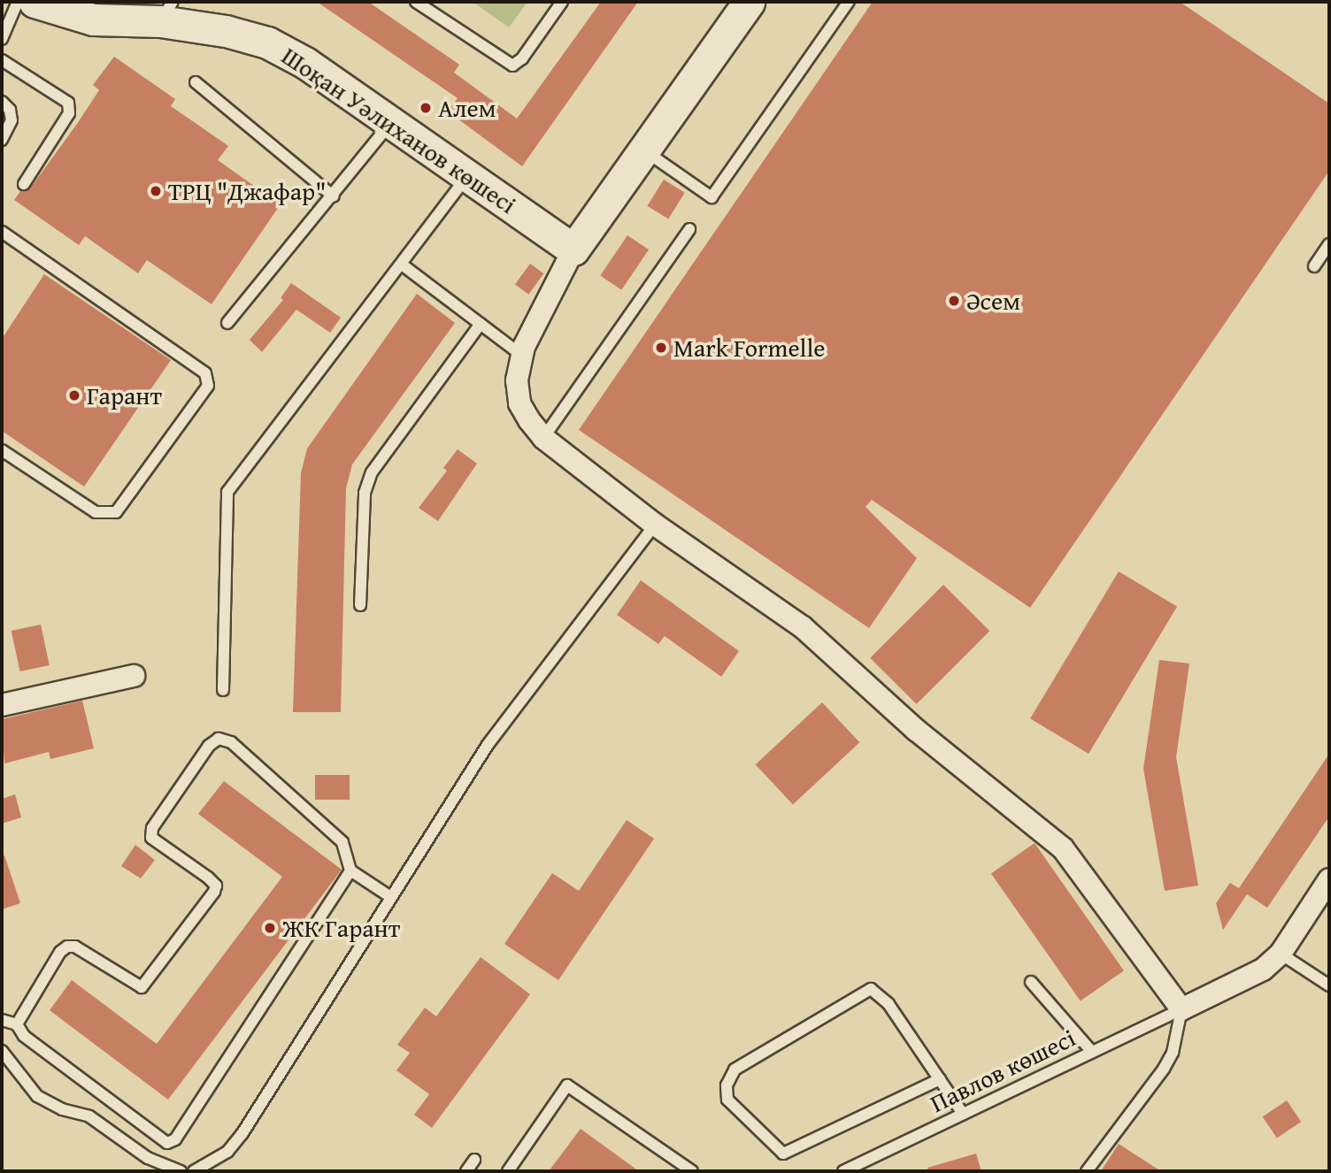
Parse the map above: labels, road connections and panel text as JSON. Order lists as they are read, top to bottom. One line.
{"streets":{"street":["Шоқан Уәлиханов көшесі"],"lane":["Павлов көшесі"]},"places":["Алем","ТРЦ \"Джафар\"","Әсем","Mark Formelle","Гарант","ЖК Гарант"]}
